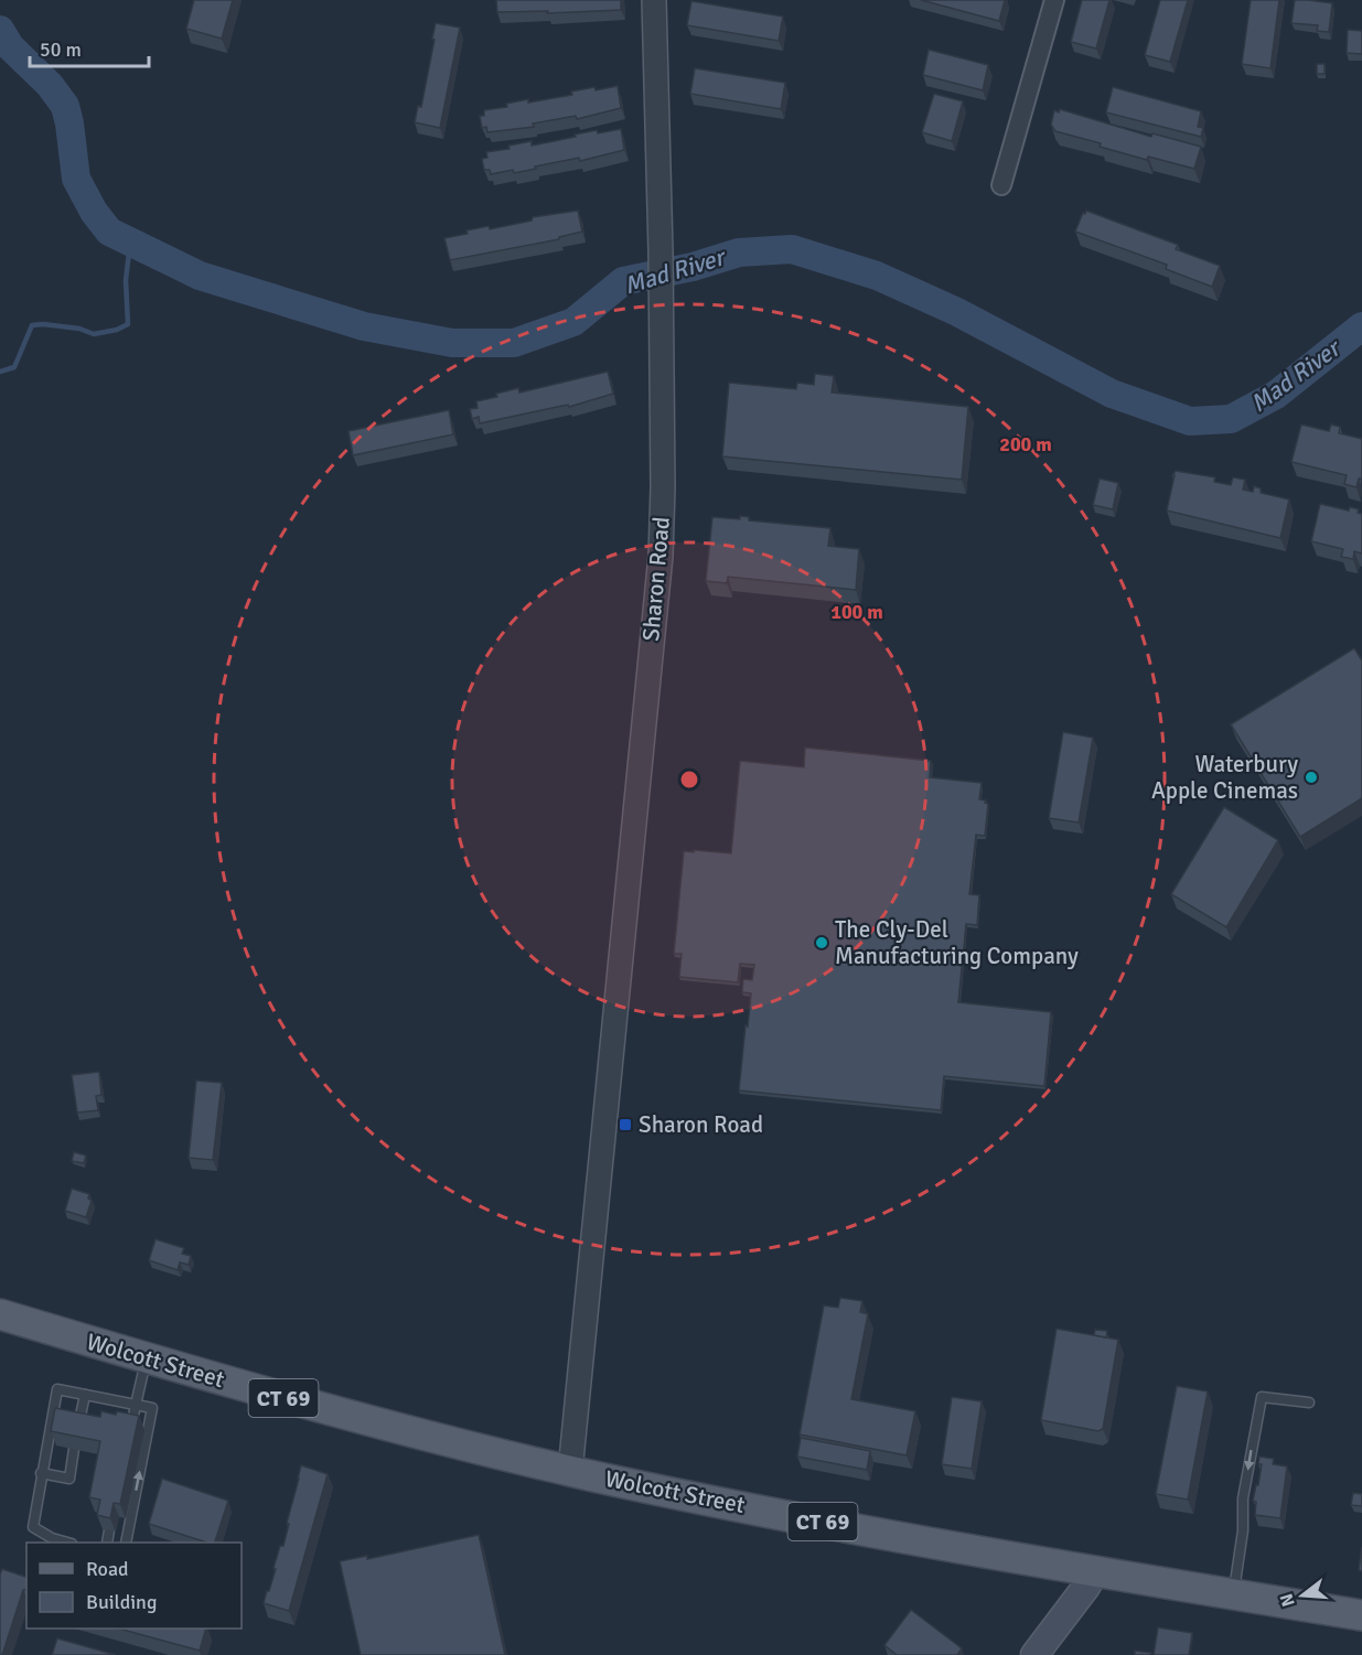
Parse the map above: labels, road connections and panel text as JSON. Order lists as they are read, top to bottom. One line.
{"streets":{"main road":["Wolcott Street","CT 69"],"street":["Sharon Road"]},"crossings":[["Sharon Road","Wolcott Street"]],"water":["Mad River"],"places":{"other":["Waterbury Apple Cinemas","The Cly-Del Manufacturing Company"],"transit":["Sharon Road"]},"legend":["Road","Building"],"scale_bar":"50 m","north":"left","rings":["200 m","100 m"]}
